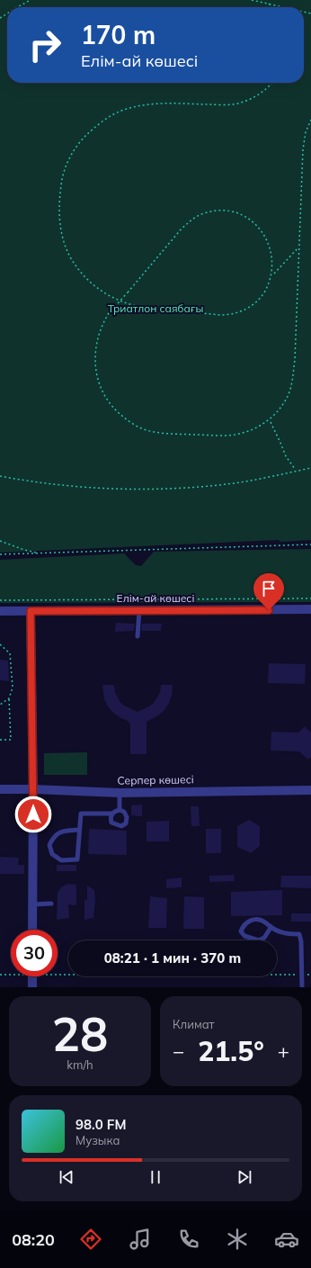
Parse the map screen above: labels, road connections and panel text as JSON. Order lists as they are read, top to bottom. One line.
{"streets":{"street":["Елім-ай көшесі","Серпер көшесі"]},"parks":["Триатлон саябағы"],"page":{"turn":["170 m","Елім-ай көшесі"],"limit":"30","trip":"08:21 · 1 мин · 370 m","tile":[["28","km/h"],"Климат"],"heat":["−","21.5°","+"],"song":["98.0 FM","Музыка"],"tabs":"08:20"}}
